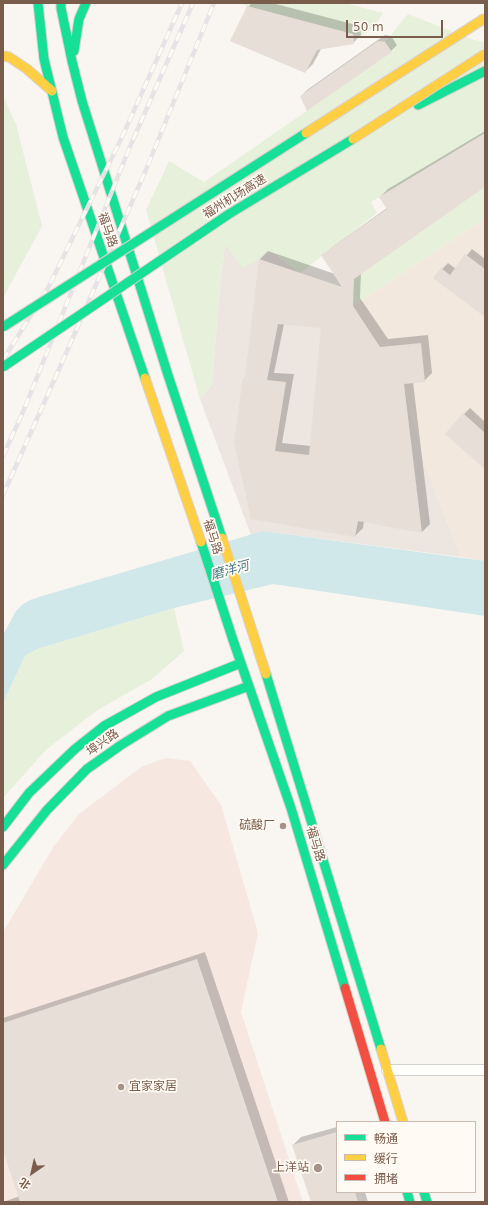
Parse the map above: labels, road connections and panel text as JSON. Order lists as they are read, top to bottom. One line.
{"streets":{"main road":["福州机场高速","福马路","埠兴路"]},"crossings":[["福马路","埠兴路"]],"water":["磨洋河"],"places":["硫酸厂","宜家家居","上洋站"],"legend":["畅通","缓行","拥堵"],"scale_bar":"50 m","north":"bottom left"}
